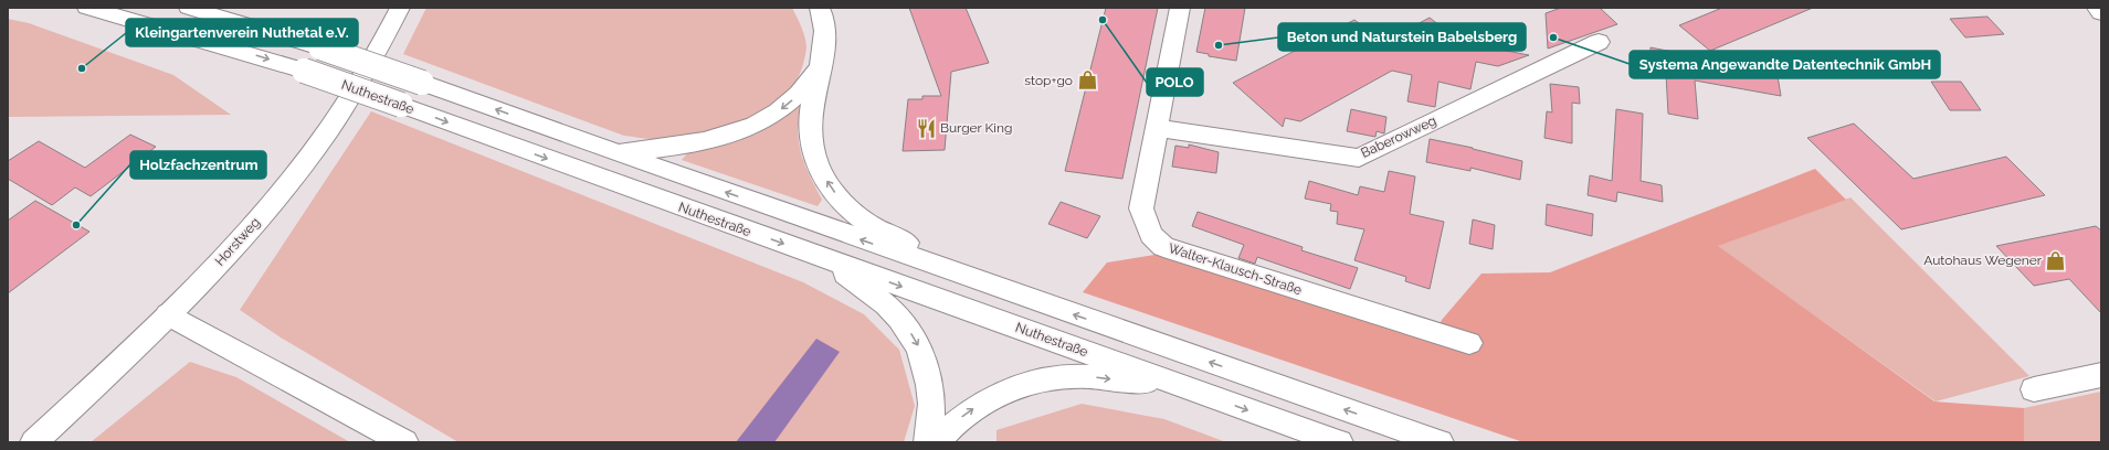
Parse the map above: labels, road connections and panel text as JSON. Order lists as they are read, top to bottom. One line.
{"streets":{"main road":["Nuthestraße","Baberowweg","Horstweg","Walter-Klausch-Straße"]},"crossings":[["Baberowweg","Walter-Klausch-Straße"]],"places":{"other":["POLO","Systema Angewandte Datentechnik GmbH","Beton und Naturstein Babelsberg","Kleingartenverein Nuthetal e.V.","Holzfachzentrum"],"shop":["stop+go","Autohaus Wegener"],"restaurant":["Burger King"]}}
